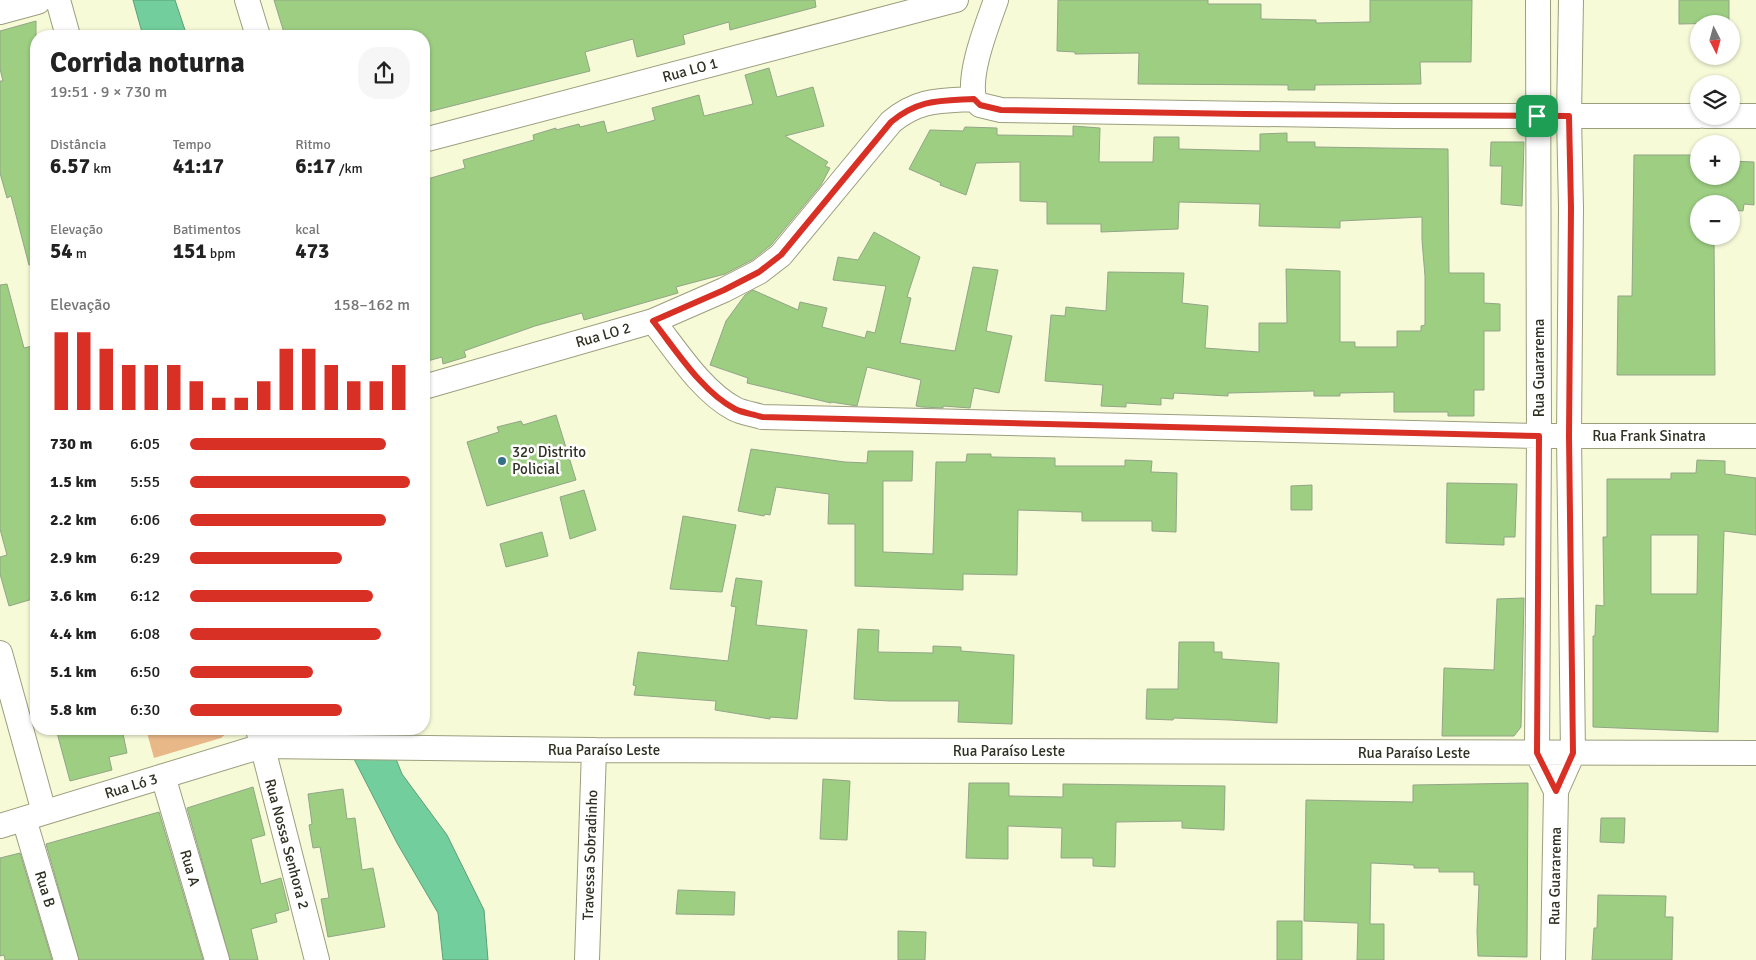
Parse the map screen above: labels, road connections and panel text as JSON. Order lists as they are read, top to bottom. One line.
{"streets":{"street":["Rua LO 1","Rua LO 2","Rua Guararema","Rua Frank Sinatra","Rua Paraíso Leste","Rua Ló 3","Rua Nossa Senhora 2","Travessa Sobradinho","Rua A","Rua B"]},"crossings":[["Rua LO 2","Rua Frank Sinatra"],["Rua Guararema","Rua Frank Sinatra"],["Rua Guararema","Rua Paraíso Leste"],["Rua Paraíso Leste","Rua Ló 3"],["Rua Paraíso Leste","Rua Nossa Senhora 2"],["Rua Paraíso Leste","Travessa Sobradinho"],["Rua Ló 3","Rua Nossa Senhora 2"],["Rua Ló 3","Rua A"],["Rua Ló 3","Rua B"]],"places":["32º Distrito Policial"],"north":"bottom","page":{"map_buttons":["+","−"],"heading":["Corrida noturna","19:51 · 9 × 730 m"],"stats":[["Distância","6.57 km"],["Tempo","41:17"],["Ritmo","6:17 /km"],["Elevação","54 m"],["Batimentos","151 bpm"],["kcal","473"]],"chart":["Elevação","158–162 m"],"list":[{"name":"730 m","note":"6:05"},{"name":"1.5 km","note":"5:55"},{"name":"2.2 km","note":"6:06"},{"name":"2.9 km","note":"6:29"},{"name":"3.6 km","note":"6:12"},{"name":"4.4 km","note":"6:08"},{"name":"5.1 km","note":"6:50"},{"name":"5.8 km","note":"6:30"}]}}
